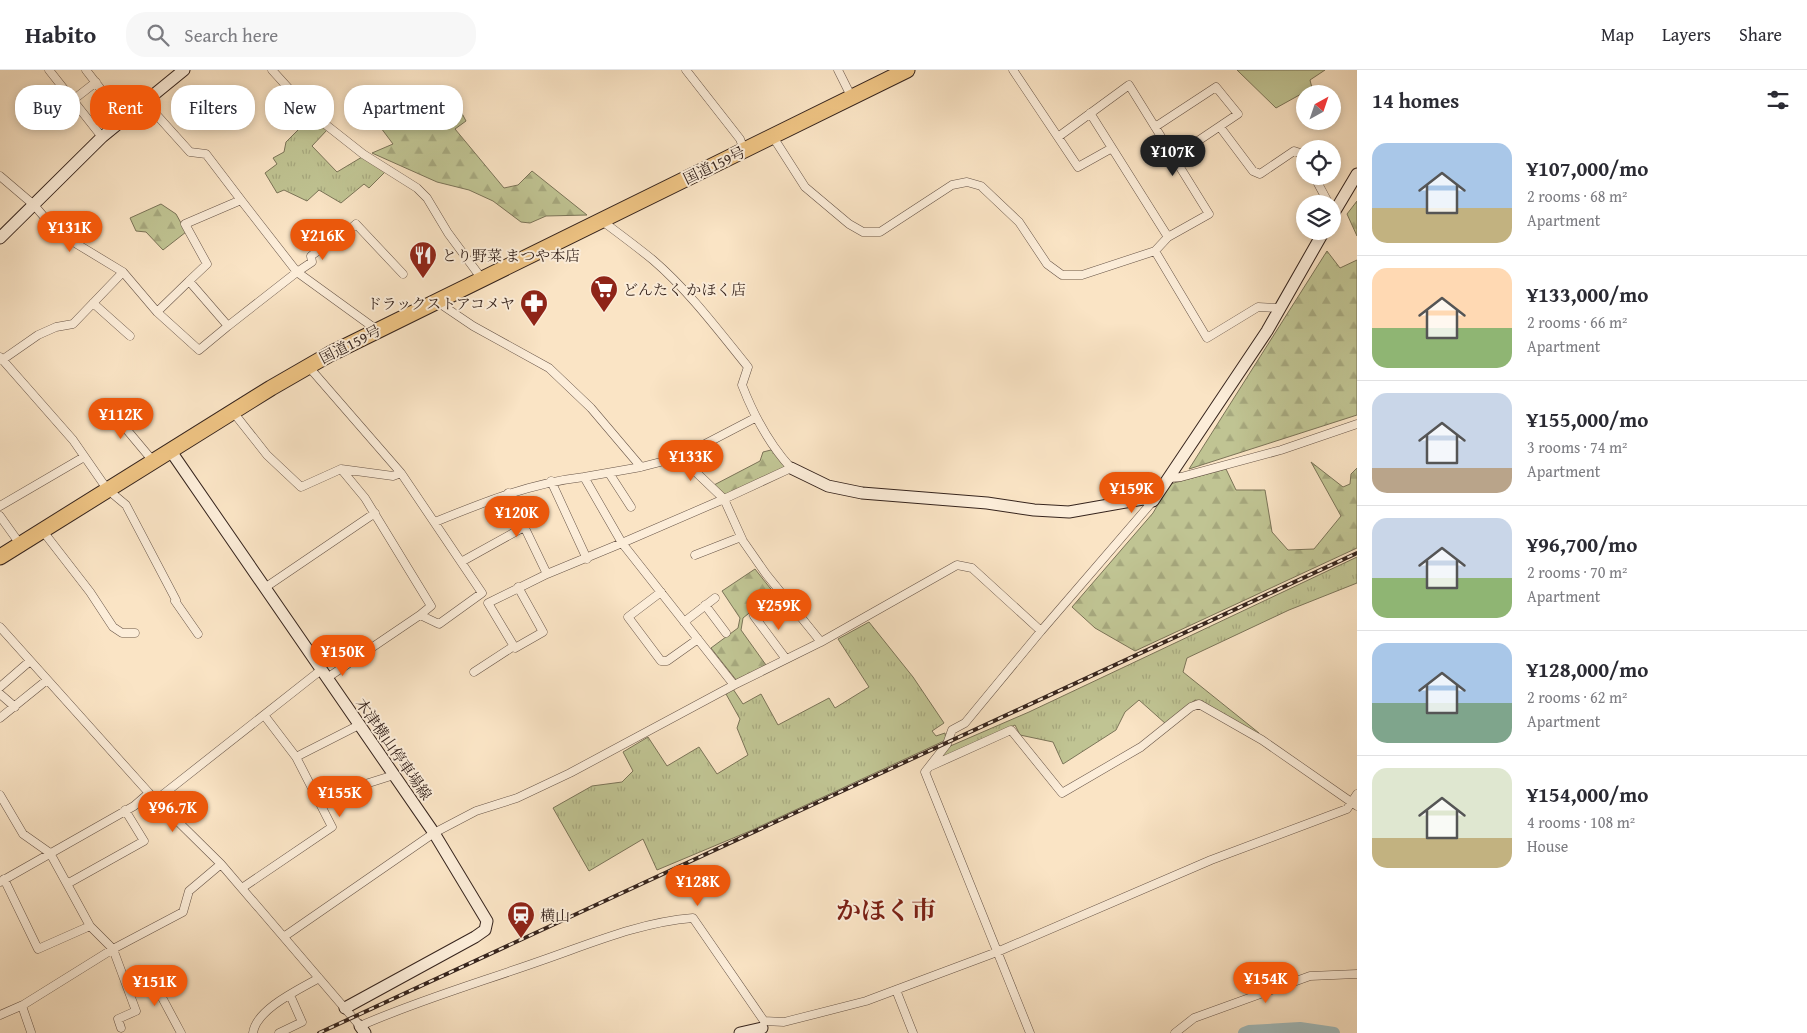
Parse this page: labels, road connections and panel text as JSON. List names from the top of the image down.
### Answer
{
  "streets": {
    "highway": ["国道159号"],
    "street": ["木津横山停車場線"]
  },
  "crossings": [
    ["国道159号", "木津横山停車場線"]
  ],
  "districts": ["かほく市"],
  "places": {
    "restaurant": ["とり野菜 まつや本店"],
    "supermarket": ["どんたく かほく店"],
    "pharmacy": ["ドラックストアコメヤ"],
    "station": ["横山"]
  },
  "north": "top right",
  "page": {
    "header": "Habito",
    "search": "Search here",
    "nav": ["Map", "Layers", "Share"],
    "heading": "14 homes",
    "chip": [
      "Buy",
      "Rent",
      "Filters",
      "New",
      "Apartment"
    ],
    "list": [
      {
        "name": "¥107,000/mo",
        "note": "2 rooms · 68 m² · Apartment"
      },
      {
        "name": "¥133,000/mo",
        "note": "2 rooms · 66 m² · Apartment"
      },
      {
        "name": "¥155,000/mo",
        "note": "3 rooms · 74 m² · Apartment"
      },
      {
        "name": "¥96,700/mo",
        "note": "2 rooms · 70 m² · Apartment"
      },
      {
        "name": "¥128,000/mo",
        "note": "2 rooms · 62 m² · Apartment"
      },
      {
        "name": "¥154,000/mo",
        "note": "4 rooms · 108 m² · House"
      }
    ],
    "price": [
      "¥107K",
      "¥131K",
      "¥216K",
      "¥112K",
      "¥133K",
      "¥159K",
      "¥120K",
      "¥259K",
      "¥150K",
      "¥155K",
      "¥96.7K",
      "¥128K",
      "¥154K",
      "¥151K"
    ]
  }
}
